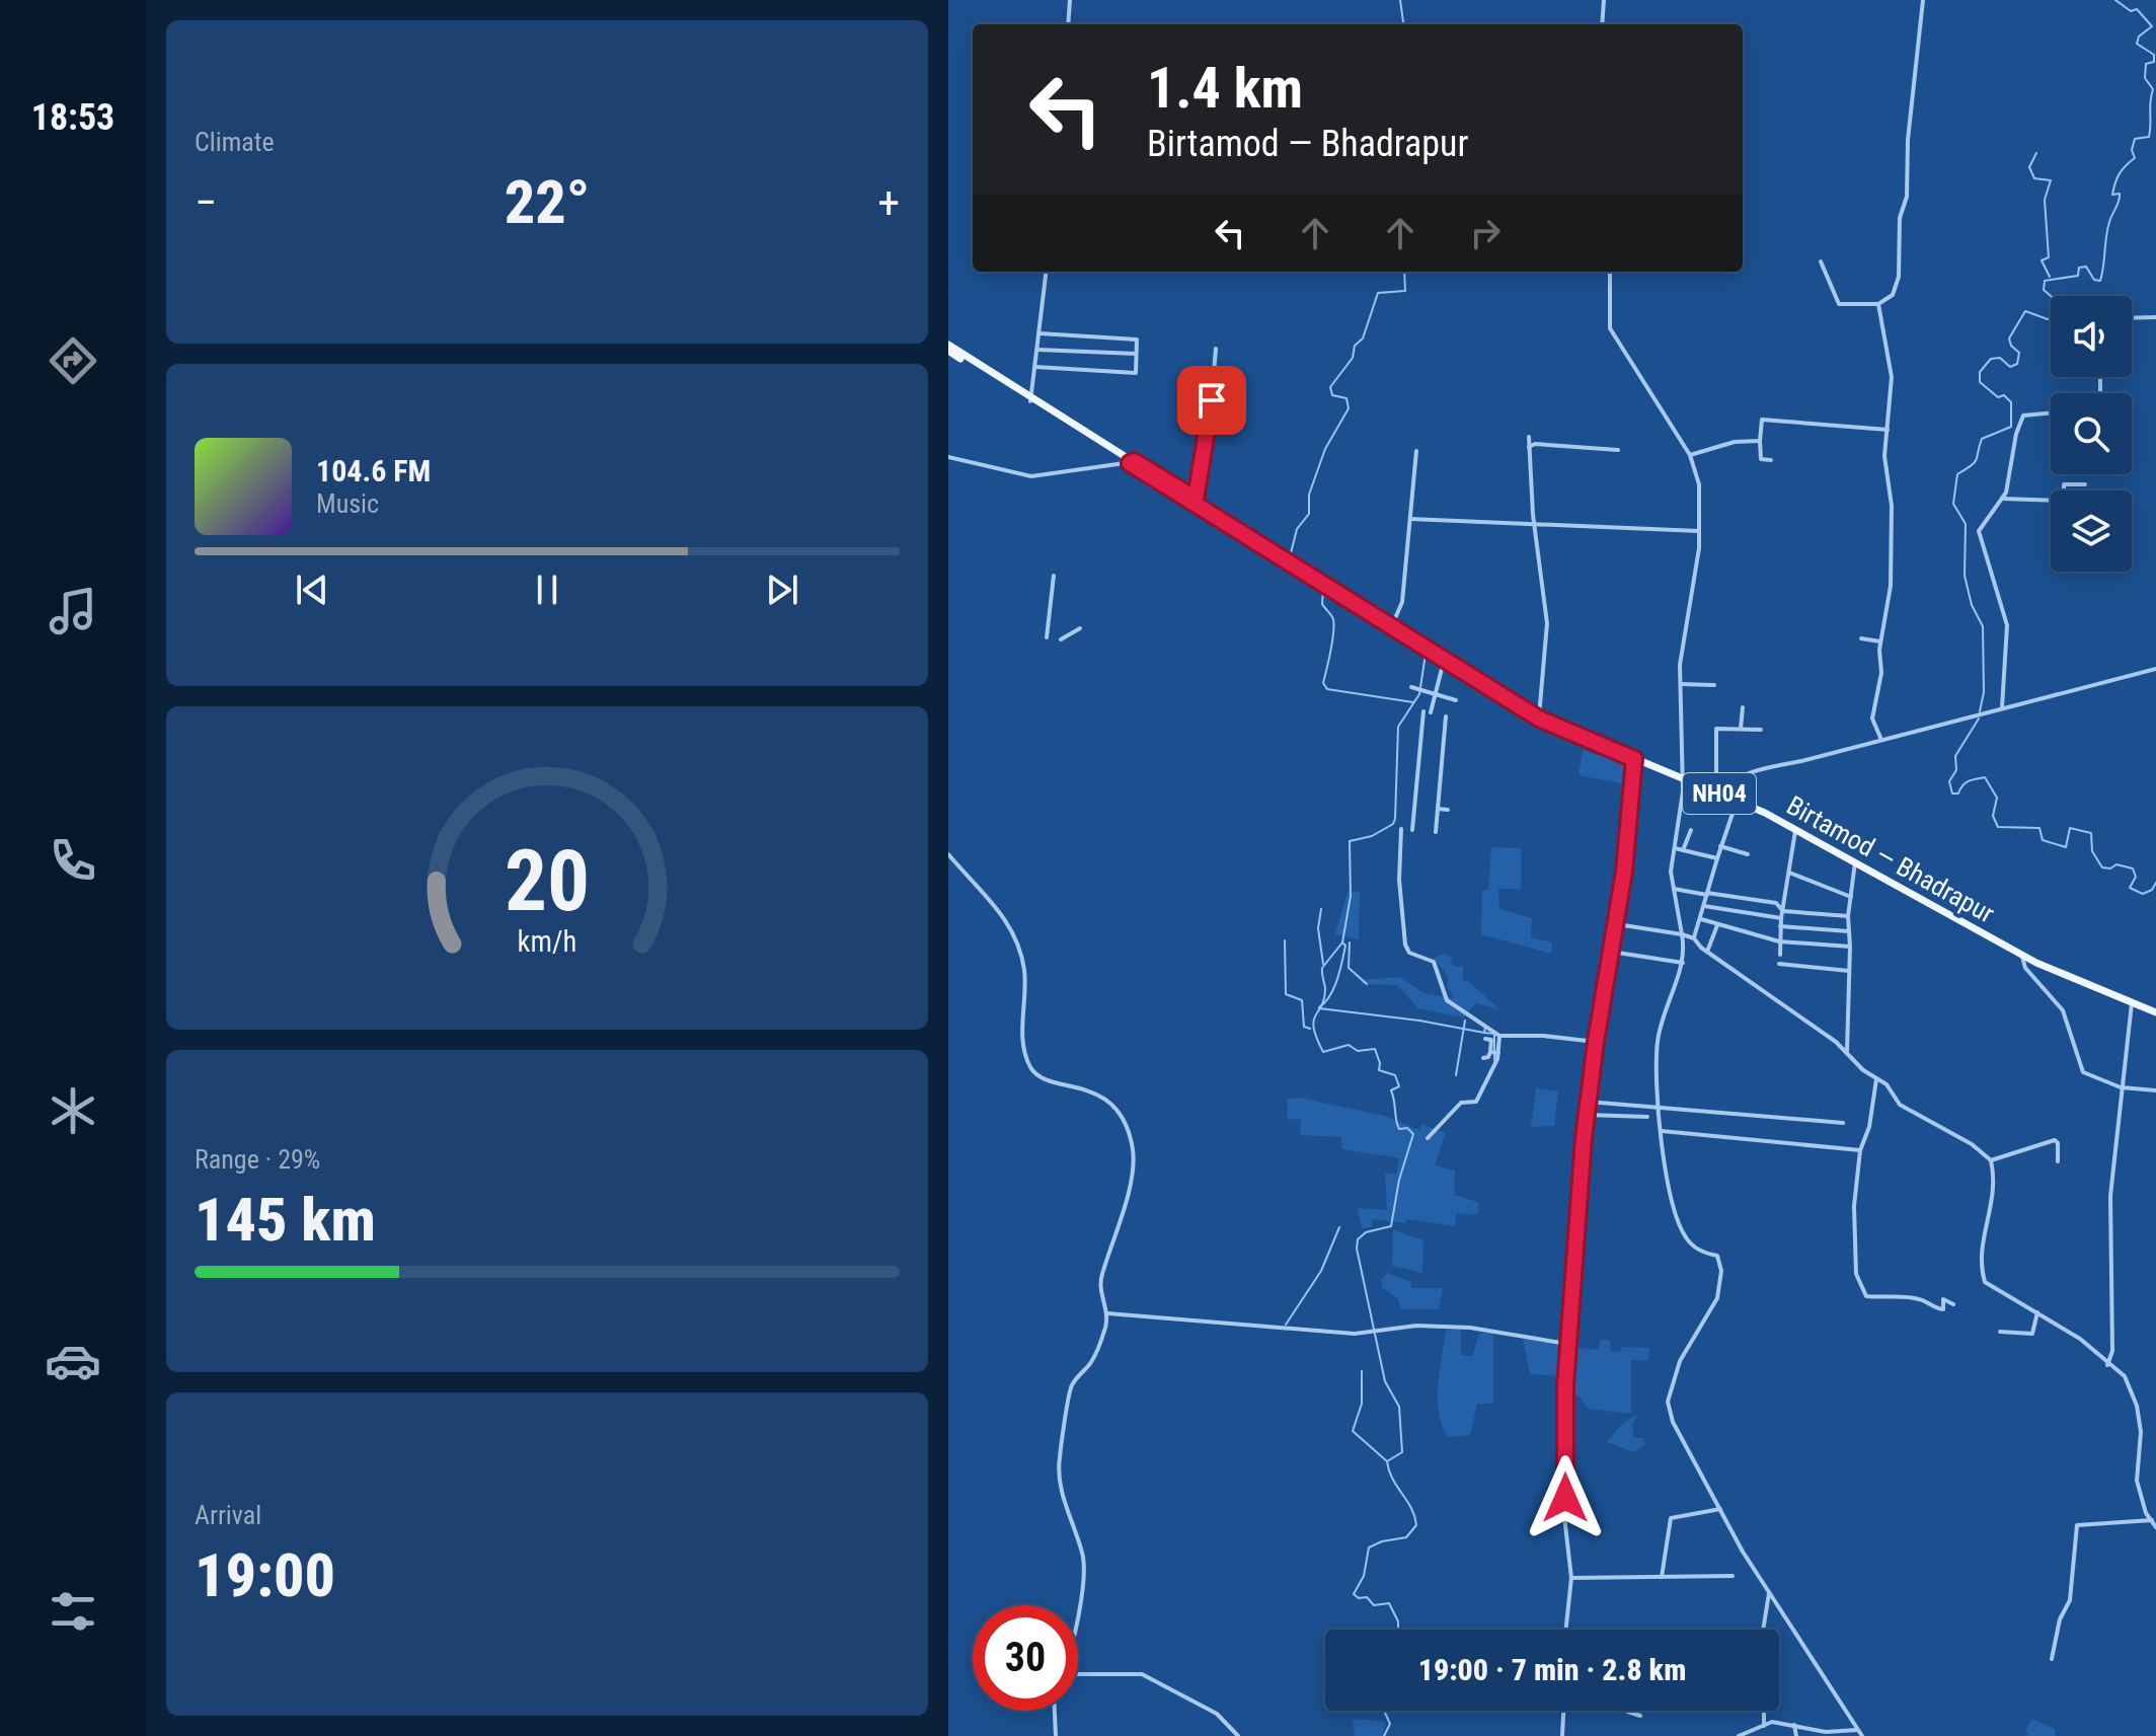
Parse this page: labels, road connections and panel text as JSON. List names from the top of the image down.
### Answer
{
  "streets": {
    "main road": ["NH04", "Birtamod — Bhadrapur"]
  },
  "page": {
    "tabs": "18:53",
    "tile": [
      "Climate",
      ["Range · 29%", "145 km"],
      ["Arrival", "19:00"]
    ],
    "turn": ["1.4 km", "Birtamod — Bhadrapur"],
    "heat": ["−", "22°", "+"],
    "song": ["104.6 FM", "Music"],
    "limit": "30",
    "trip": "19:00 · 7 min · 2.8 km",
    "gauge": ["20", "km/h"]
  }
}
